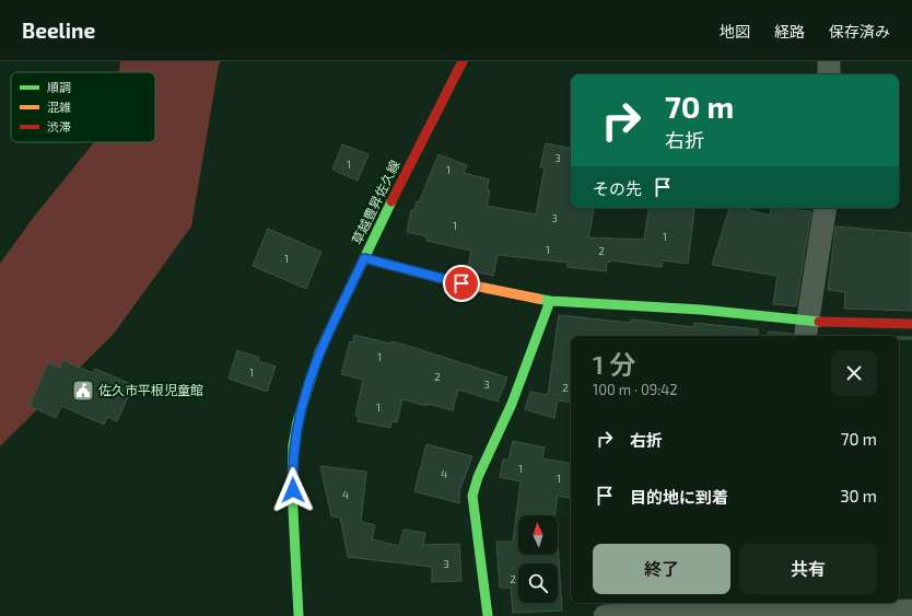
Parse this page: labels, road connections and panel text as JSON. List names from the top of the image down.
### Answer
{
  "streets": {
    "street": ["草越豊昇佐久線"]
  },
  "places": {
    "public building": ["佐久市平根児童館"]
  },
  "house_numbers": [
    "3",
    "1",
    "1",
    "3",
    "1",
    "1",
    "1",
    "2",
    "1",
    "1",
    "1",
    "2",
    "3",
    "2",
    "1",
    "1",
    "4",
    "1",
    "4",
    "3",
    "2"
  ],
  "legend": ["順調", "混雑", "渋滞"],
  "north": "top",
  "page": {
    "header": "Beeline",
    "nav": ["地図", "経路", "保存済み"],
    "turn": ["70 m", "右折"],
    "then": "その先",
    "heading": ["1 分", "100 m · 09:42"],
    "list": [
      {
        "name": "右折",
        "value": "70 m"
      },
      {
        "name": "目的地に到着",
        "value": "30 m"
      }
    ],
    "buttons": ["終了", "共有"]
  }
}
